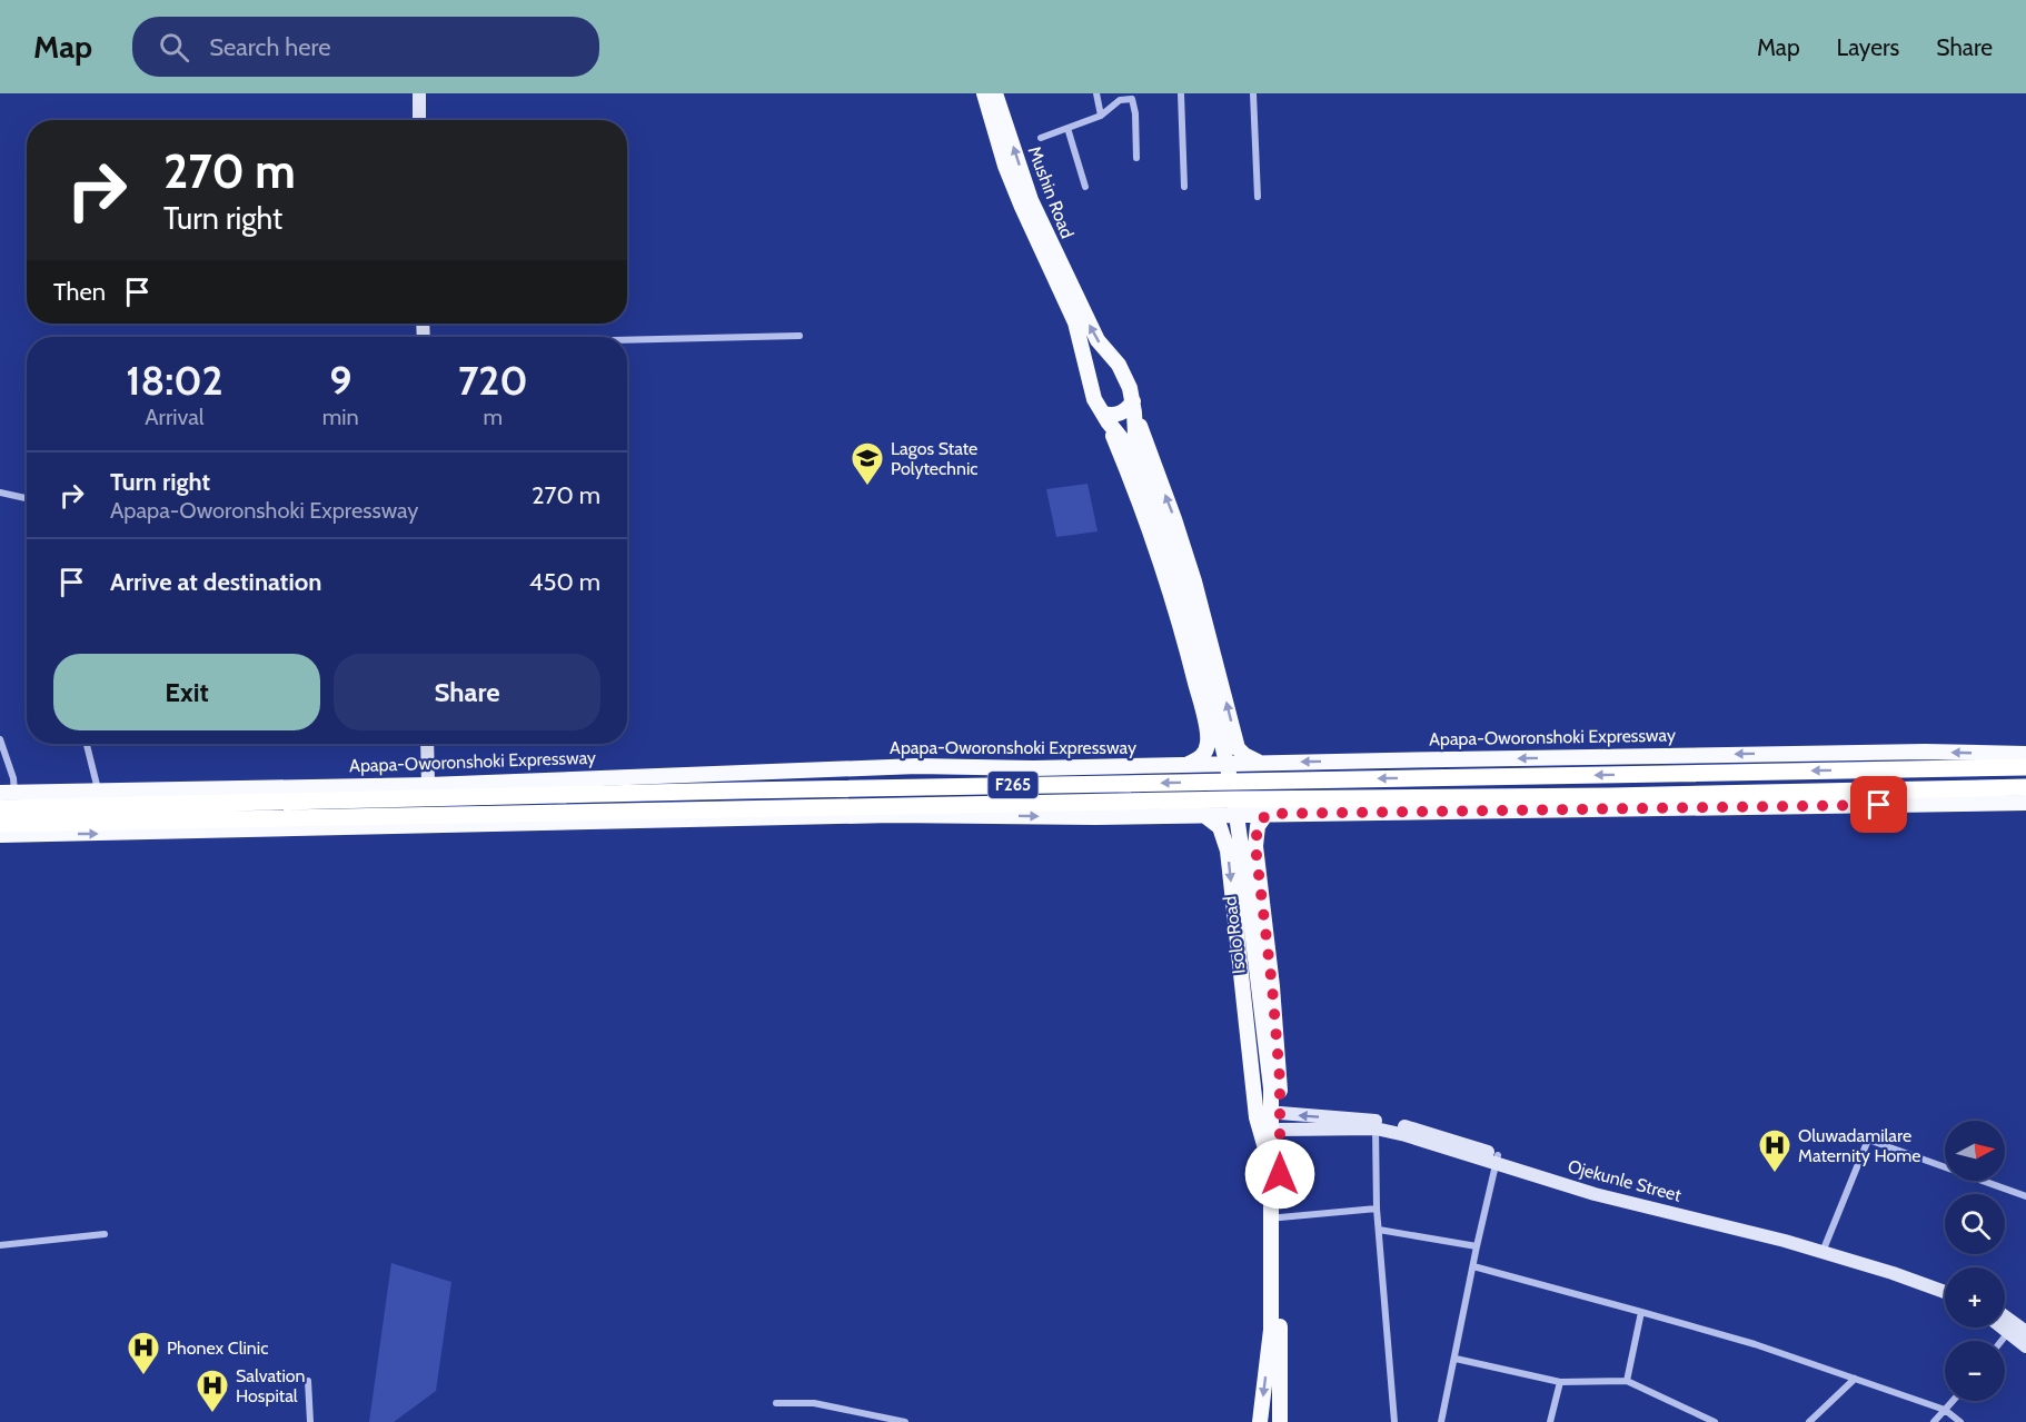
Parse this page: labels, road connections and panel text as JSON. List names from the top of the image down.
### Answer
{
  "streets": {
    "highway": ["Apapa-Oworonshoki Expressway", "F265"],
    "main road": ["Mushin Road", "Isolo Road"],
    "street": ["Ojekunle Street"]
  },
  "places": {
    "school or university": ["Lagos State Polytechnic"],
    "hospital": ["Oluwadamilare Maternity Home", "Phonex Clinic", "Salvation Hospital"]
  },
  "north": "right",
  "page": {
    "header": "Map",
    "search": "Search here",
    "nav": ["Map", "Layers", "Share"],
    "turn": ["270 m", "Turn right"],
    "then": "Then",
    "eta": [
      "18:02",
      "Arrival",
      "9",
      "min",
      "720",
      "m"
    ],
    "list": [
      {
        "name": "Turn right",
        "note": "Apapa-Oworonshoki Expressway",
        "value": "270 m"
      },
      {
        "name": "Arrive at destination",
        "value": "450 m"
      }
    ],
    "buttons": ["Exit", "Share"],
    "map_buttons": ["+", "−"]
  }
}
